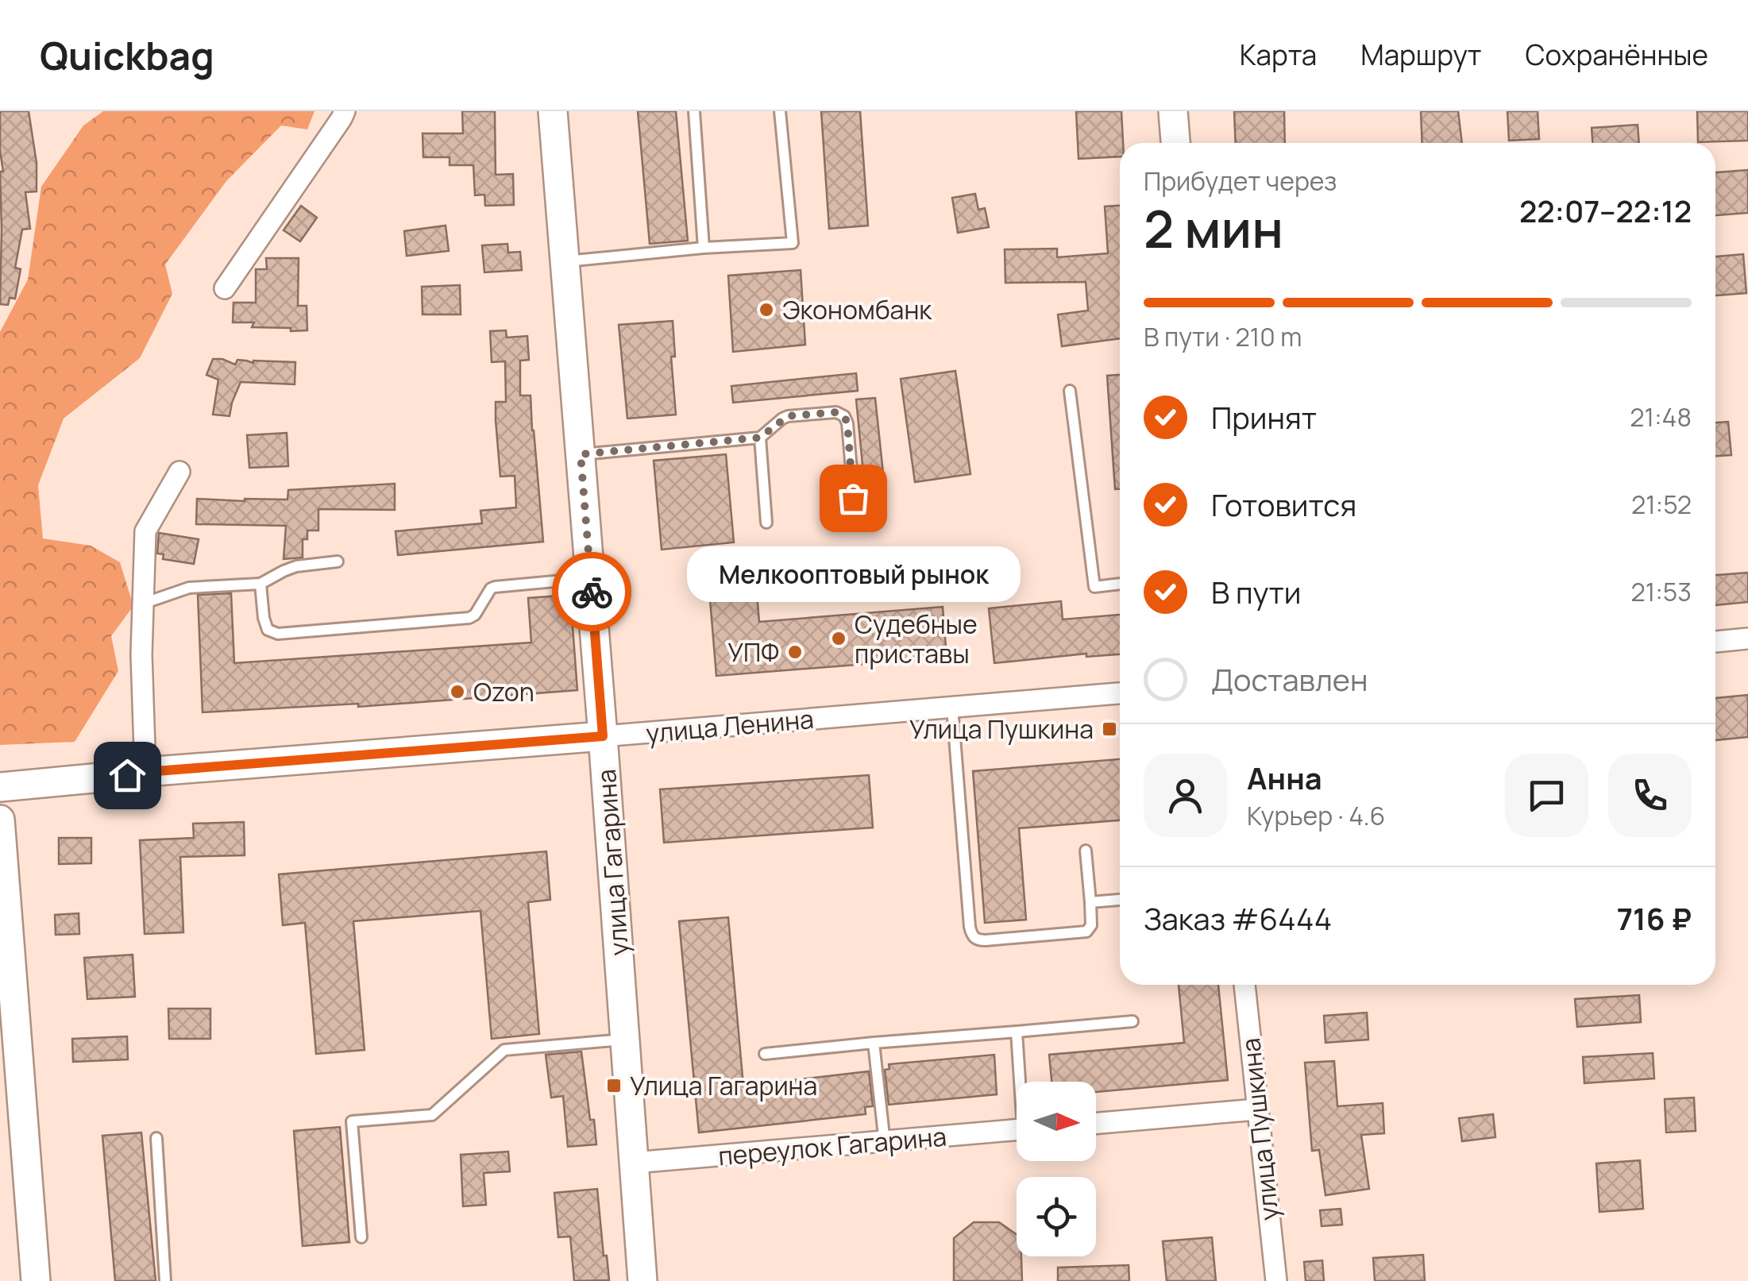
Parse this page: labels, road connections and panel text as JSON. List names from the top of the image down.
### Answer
{
  "streets": {
    "street": [
      "улица Ленина",
      "улица Гагарина",
      "улица Пушкина",
      "переулок Гагарина"
    ]
  },
  "crossings": [
    ["улица Ленина", "улица Гагарина"],
    ["улица Гагарина", "переулок Гагарина"]
  ],
  "places": {
    "other": [
      "Экономбанк",
      "Мелкооптовый рынок",
      "Судебные приставы",
      "УПФ",
      "Ozon"
    ],
    "transit": ["Улица Пушкина", "Улица Гагарина"]
  },
  "north": "right",
  "page": {
    "header": "Quickbag",
    "nav": ["Карта", "Маршрут", "Сохранённые"],
    "heading": ["2 мин", "Прибудет через", "22:07–22:12"],
    "panel": [
      "Анна",
      "Курьер · 4.6",
      "Заказ #6444",
      "716 ₽"
    ],
    "bar": "В пути · 210 m",
    "list": [
      ["Принят", "21:48"],
      ["Готовится", "21:52"],
      ["В пути", "21:53"],
      "Доставлен"
    ],
    "bubble": "Мелкооптовый рынок"
  }
}
